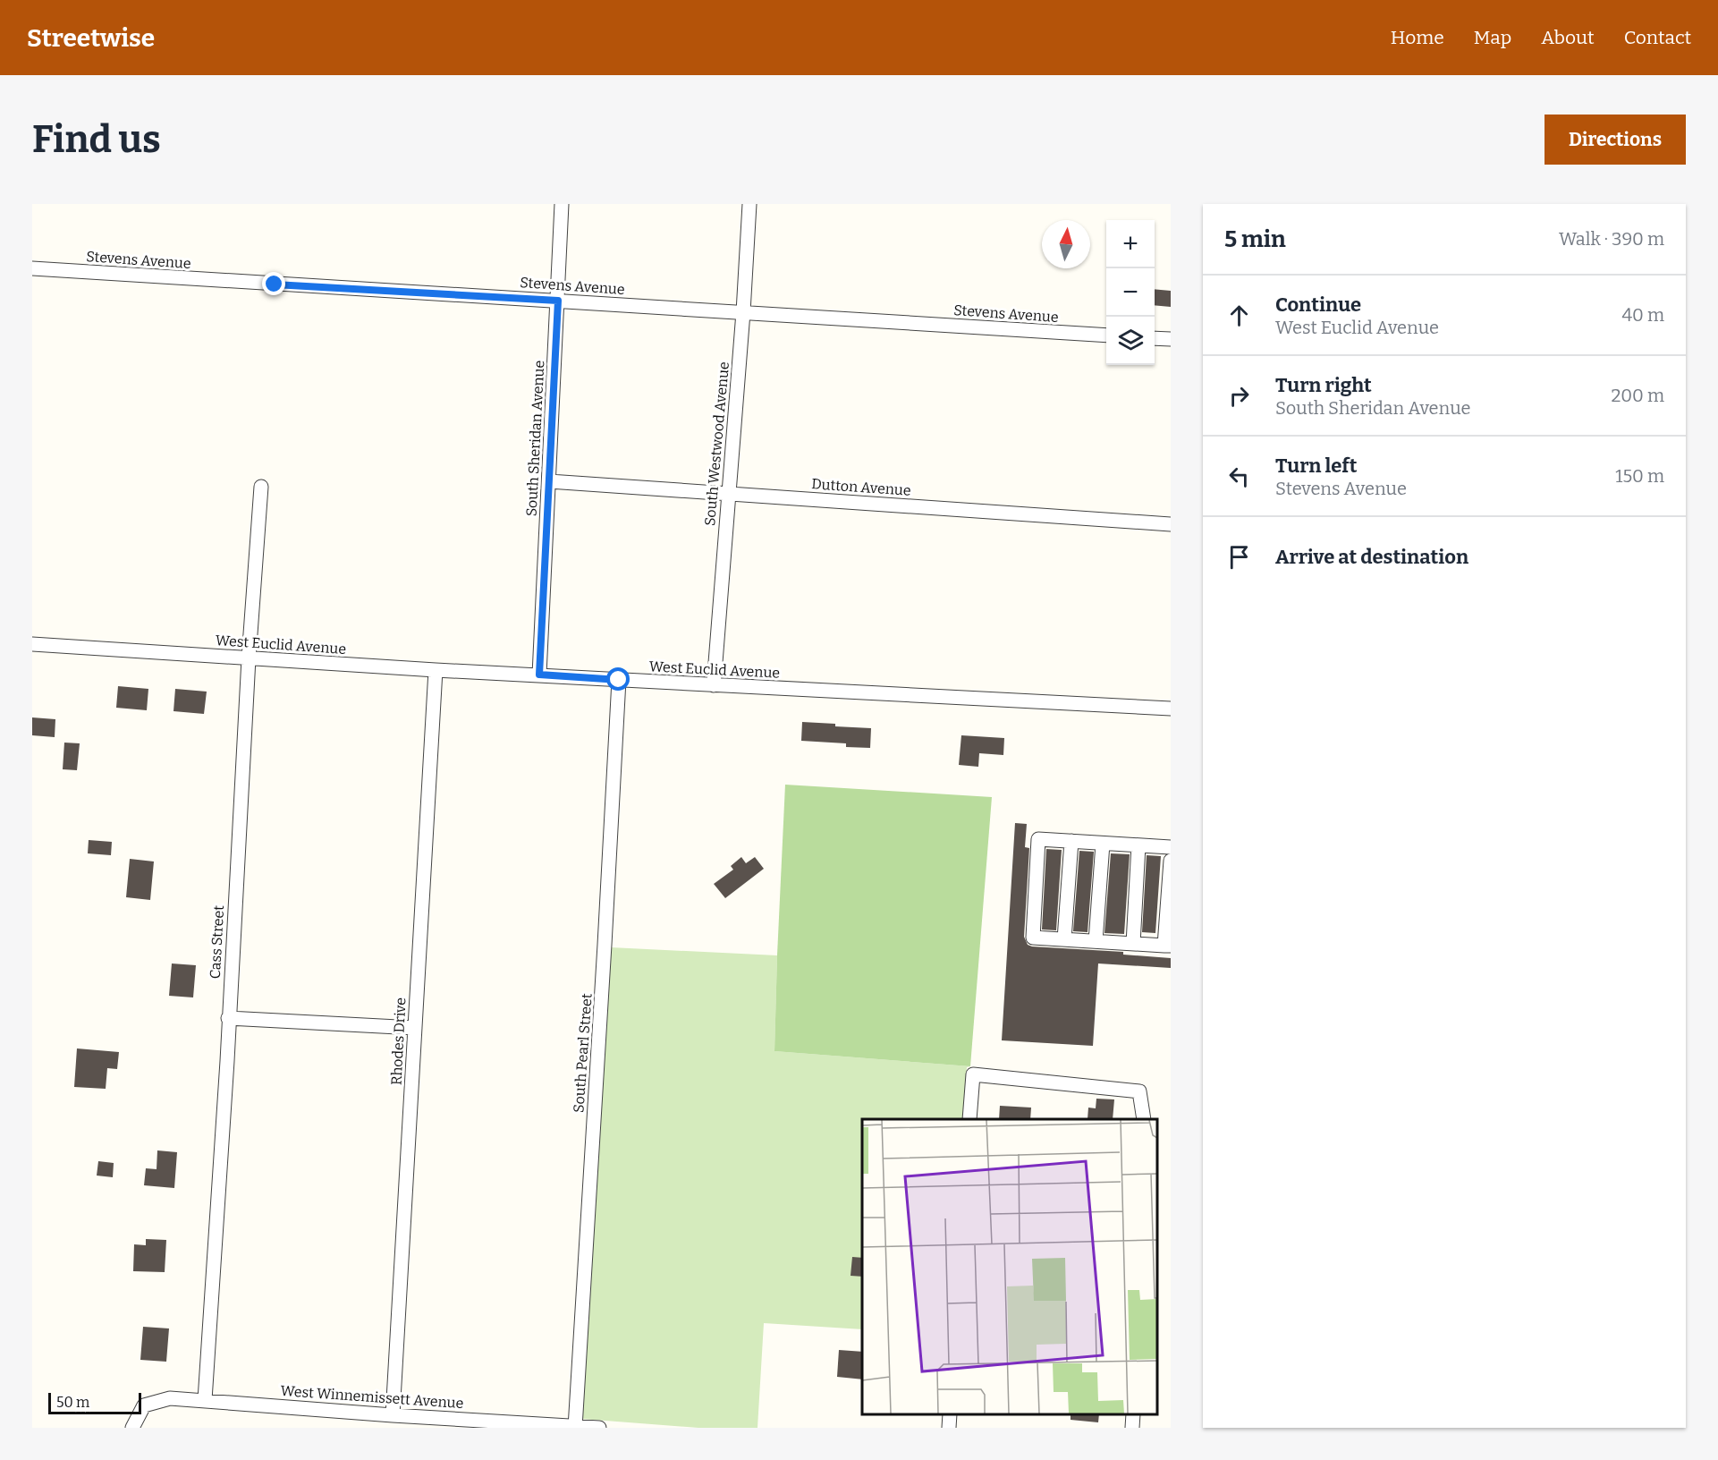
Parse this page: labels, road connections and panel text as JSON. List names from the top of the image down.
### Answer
{
  "streets": {
    "street": [
      "Stevens Avenue",
      "South Sheridan Avenue",
      "South Westwood Avenue",
      "Dutton Avenue",
      "West Euclid Avenue",
      "Cass Street",
      "Rhodes Drive",
      "South Pearl Street",
      "West Winnemissett Avenue"
    ]
  },
  "crossings": [
    ["Stevens Avenue", "South Sheridan Avenue"],
    ["Stevens Avenue", "South Westwood Avenue"],
    ["South Sheridan Avenue", "Dutton Avenue"],
    ["South Sheridan Avenue", "West Euclid Avenue"],
    ["South Westwood Avenue", "Dutton Avenue"],
    ["South Westwood Avenue", "West Euclid Avenue"],
    ["West Euclid Avenue", "Cass Street"],
    ["West Euclid Avenue", "Rhodes Drive"],
    ["West Euclid Avenue", "South Pearl Street"],
    ["Cass Street", "West Winnemissett Avenue"],
    ["Rhodes Drive", "West Winnemissett Avenue"],
    ["South Pearl Street", "West Winnemissett Avenue"]
  ],
  "scale_bar": "50 m",
  "north": "top",
  "page": {
    "header": "Streetwise",
    "nav": [
      "Home",
      "Map",
      "About",
      "Contact"
    ],
    "buttons": "Directions",
    "title": "Find us",
    "heading": ["5 min", "Walk · 390 m"],
    "map_buttons": ["+", "−"],
    "list": [
      ["Continue", "West Euclid Avenue", "40 m"],
      ["Turn right", "South Sheridan Avenue", "200 m"],
      ["Turn left", "Stevens Avenue", "150 m"],
      "Arrive at destination"
    ],
    "scale": "50 m"
  }
}
